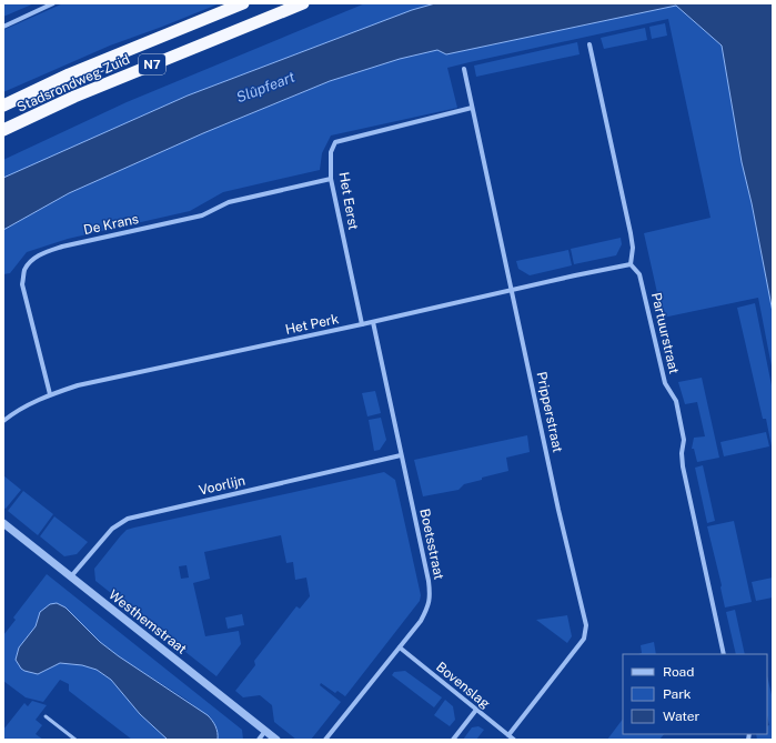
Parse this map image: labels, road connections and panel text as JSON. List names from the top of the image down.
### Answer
{
  "streets": {
    "highway": ["N7", "Stadsrondweg-Zuid"],
    "street": [
      "Het Eerst",
      "De Krans",
      "Het Perk",
      "Partuurstraat",
      "Pripperstraat",
      "Voorlijn",
      "Boetsstraat",
      "Westhemstraat",
      "Bovenslag"
    ]
  },
  "crossings": [
    ["Het Eerst", "De Krans"],
    ["Het Eerst", "Het Perk"],
    ["Het Eerst", "Pripperstraat"],
    ["De Krans", "Het Perk"],
    ["Het Perk", "Partuurstraat"],
    ["Het Perk", "Pripperstraat"],
    ["Het Perk", "Boetsstraat"],
    ["Pripperstraat", "Bovenslag"],
    ["Voorlijn", "Boetsstraat"],
    ["Voorlijn", "Westhemstraat"],
    ["Boetsstraat", "Bovenslag"]
  ],
  "water": ["Slûpfeart"],
  "legend": ["Road", "Park", "Water"]
}
